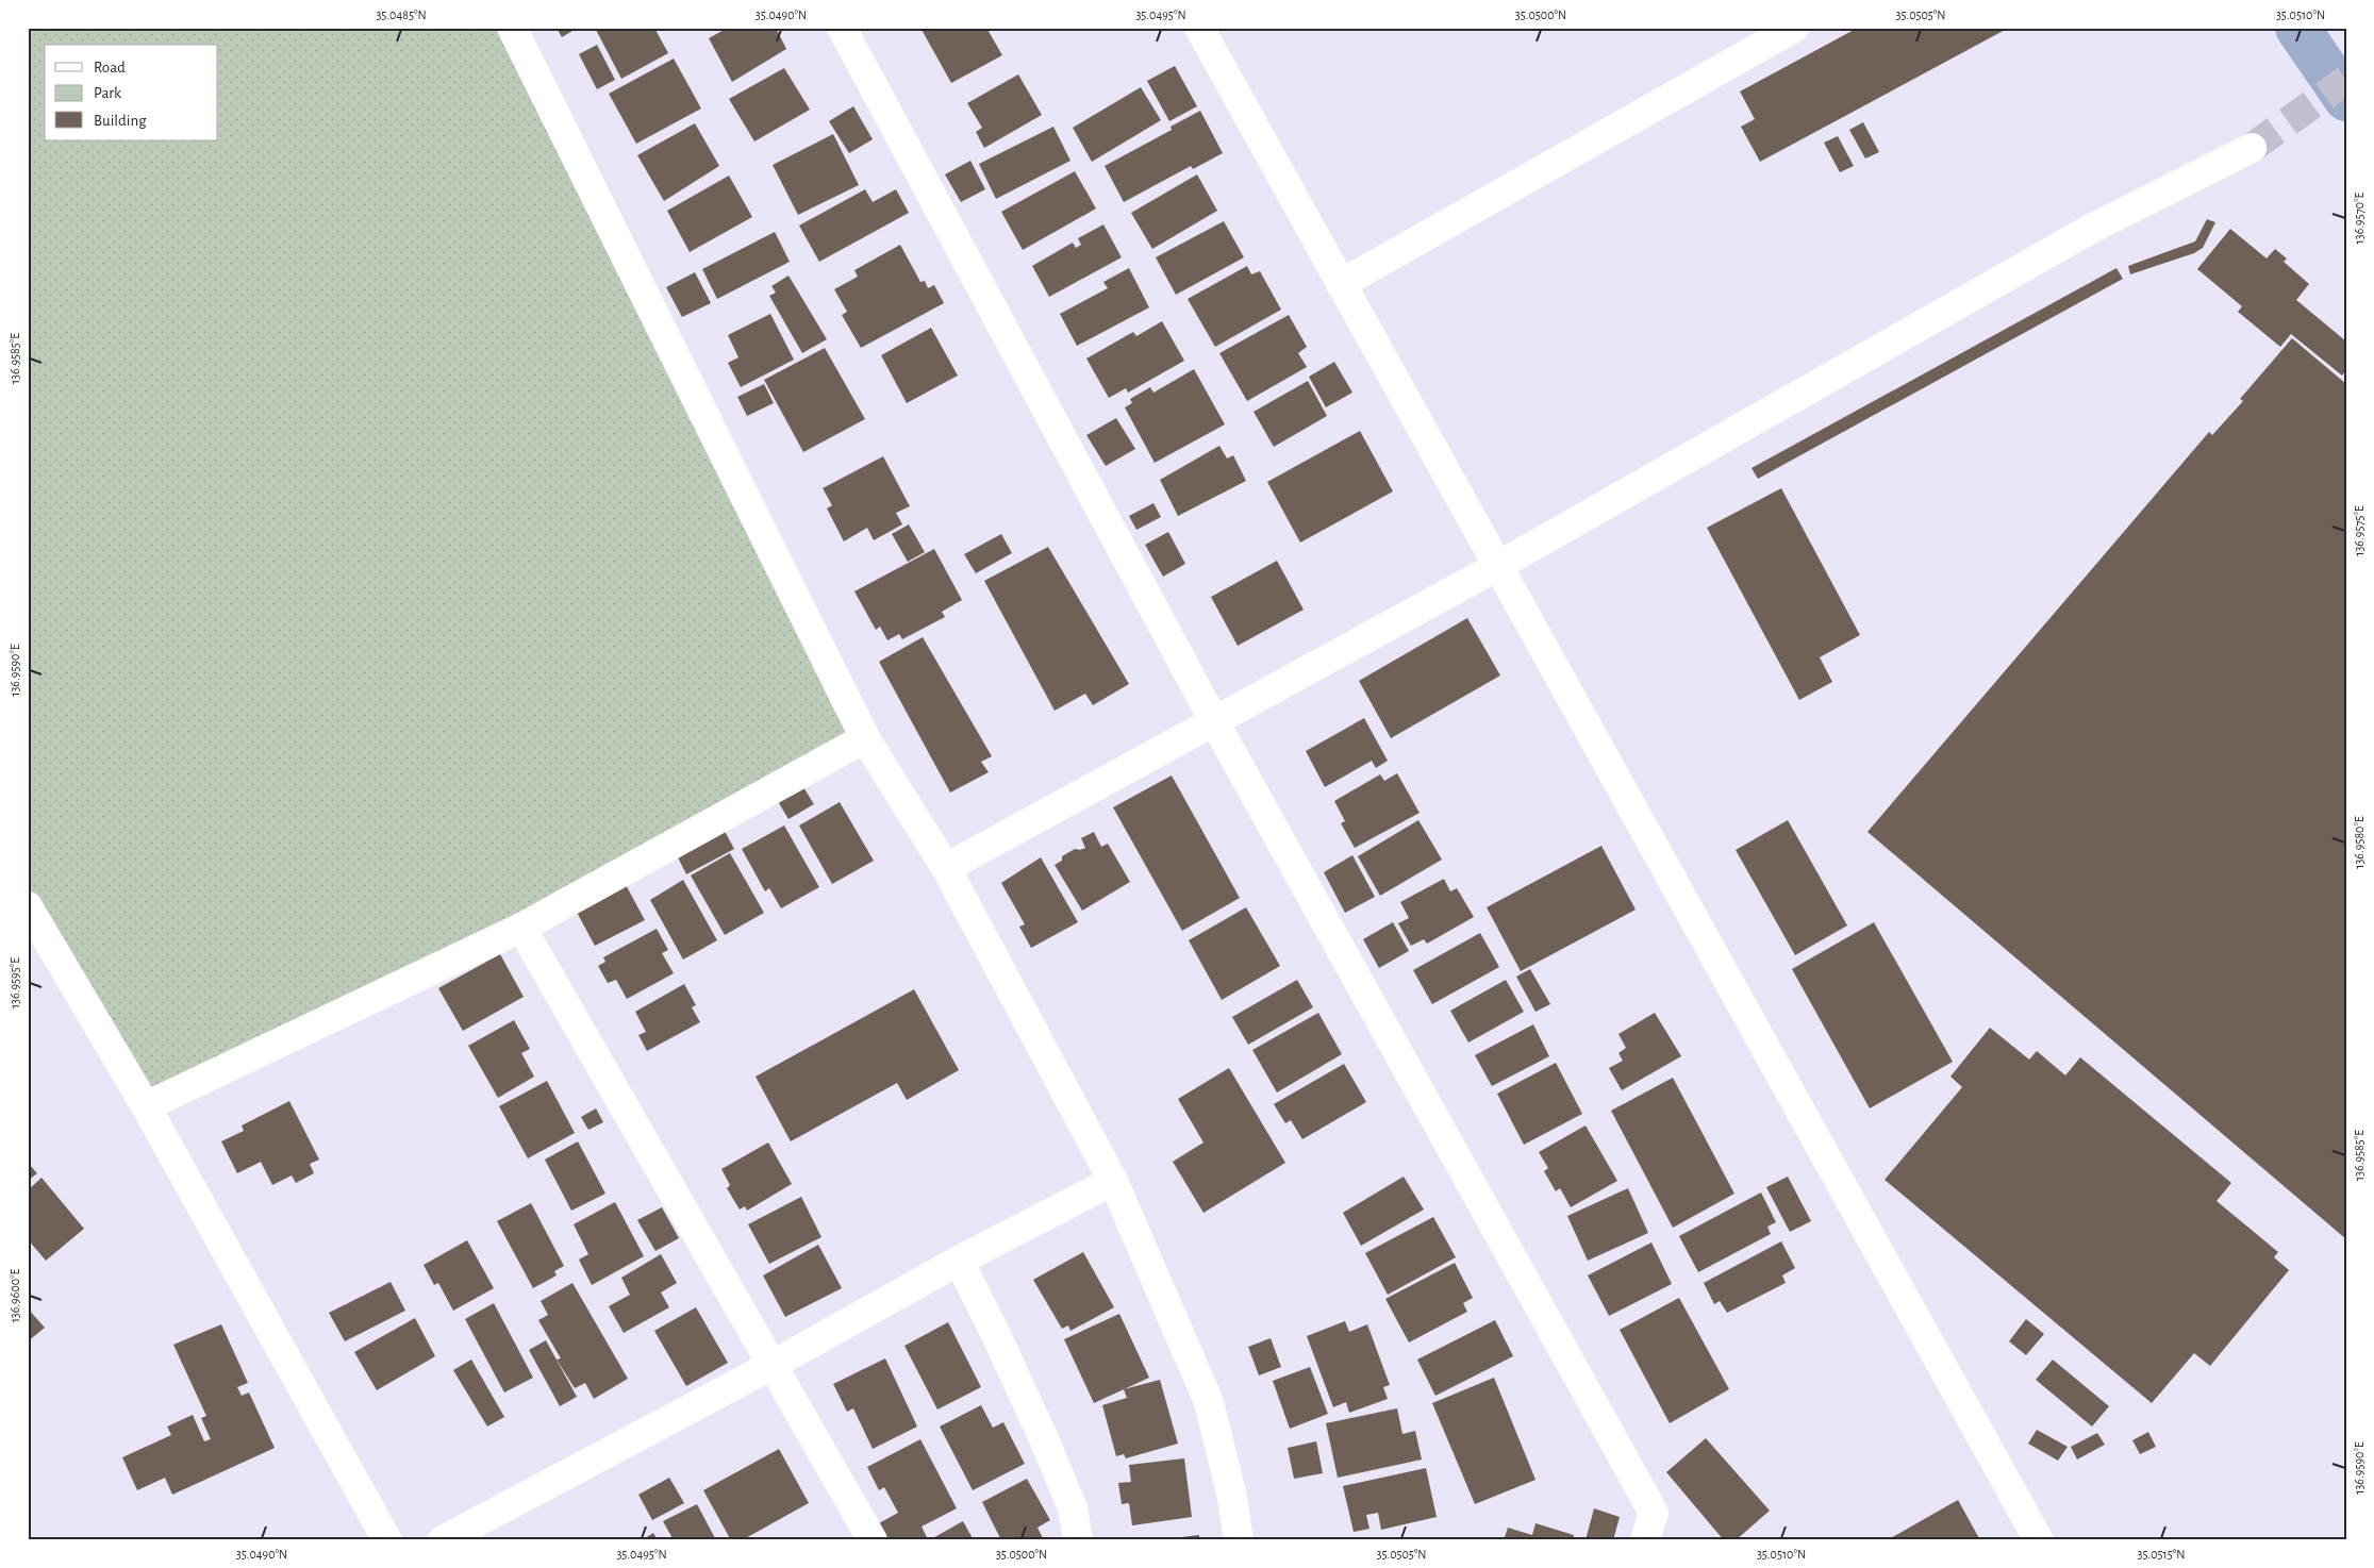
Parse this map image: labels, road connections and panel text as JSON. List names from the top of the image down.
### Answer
{
  "legend": ["Road", "Park", "Building"],
  "coordinates": [
    "35.0485°N",
    "35.0490°N",
    "35.0495°N",
    "35.0500°N",
    "35.0505°N",
    "35.0510°N",
    "136.9570°E",
    "136.9585°E",
    "136.9575°E",
    "136.9590°E",
    "136.9580°E",
    "136.9595°E",
    "136.9600°E",
    "35.0515°N"
  ]
}
